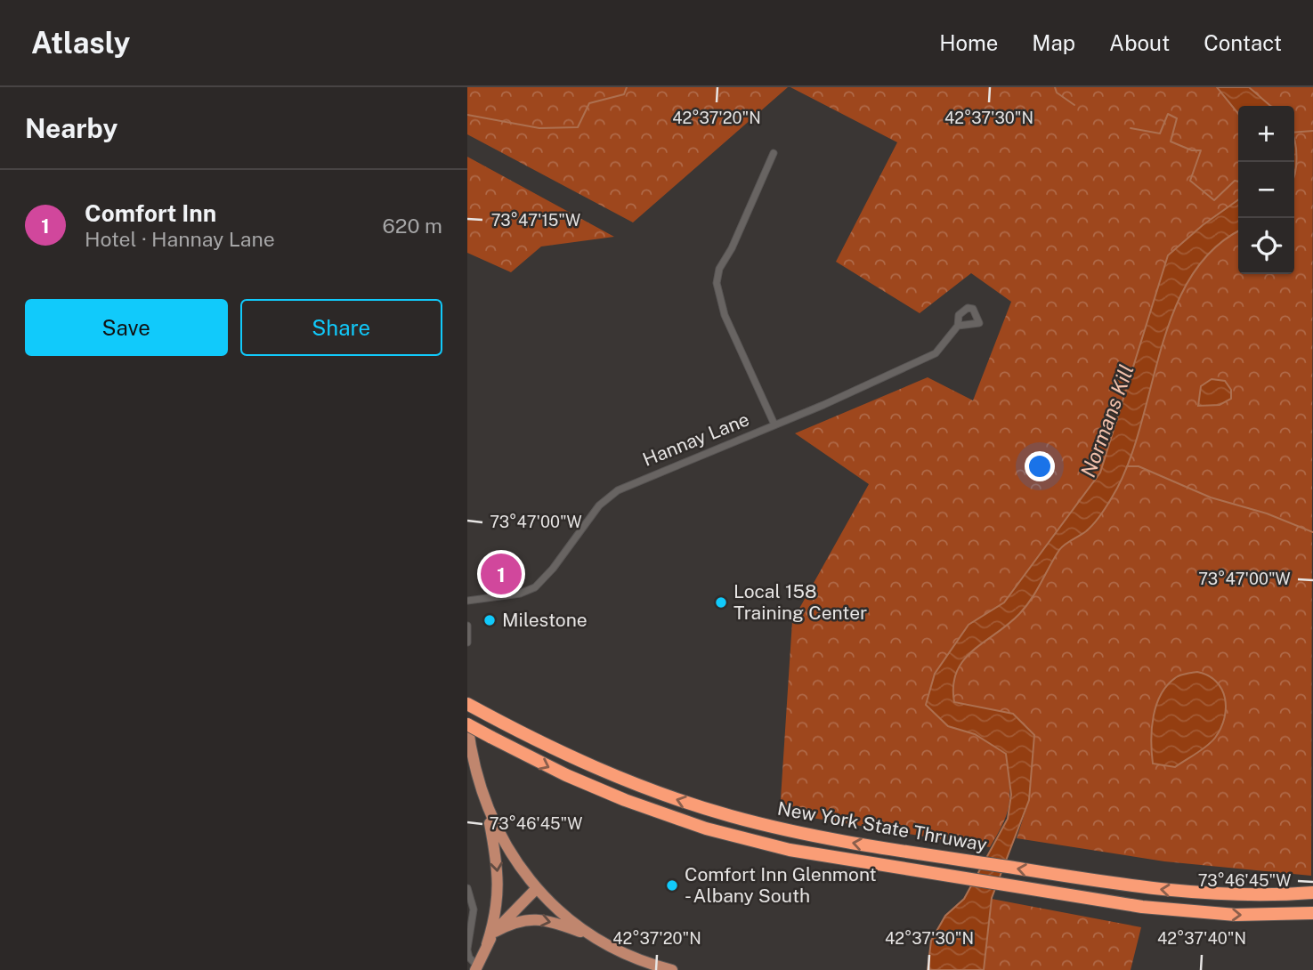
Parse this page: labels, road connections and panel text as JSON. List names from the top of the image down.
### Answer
{
  "streets": {
    "highway": ["New York State Thruway"],
    "street": ["Hannay Lane"]
  },
  "water": ["Normans Kill"],
  "places": ["Local 158 Training Center", "Milestone", "Comfort Inn Glenmont - Albany South"],
  "page": {
    "header": "Atlasly",
    "nav": [
      "Home",
      "Map",
      "About",
      "Contact"
    ],
    "heading": "Nearby",
    "map_buttons": ["+", "−"],
    "list": [
      {
        "mark": "1",
        "name": "Comfort Inn",
        "note": "Hotel · Hannay Lane",
        "value": "620 m"
      }
    ],
    "buttons": ["Save", "Share"],
    "pins": "1"
  },
  "coordinates": [
    "42°37'20\"N",
    "42°37'30\"N",
    "73°47'15\"W",
    "73°47'00\"W",
    "73°46'45\"W",
    "42°37'40\"N"
  ]
}
